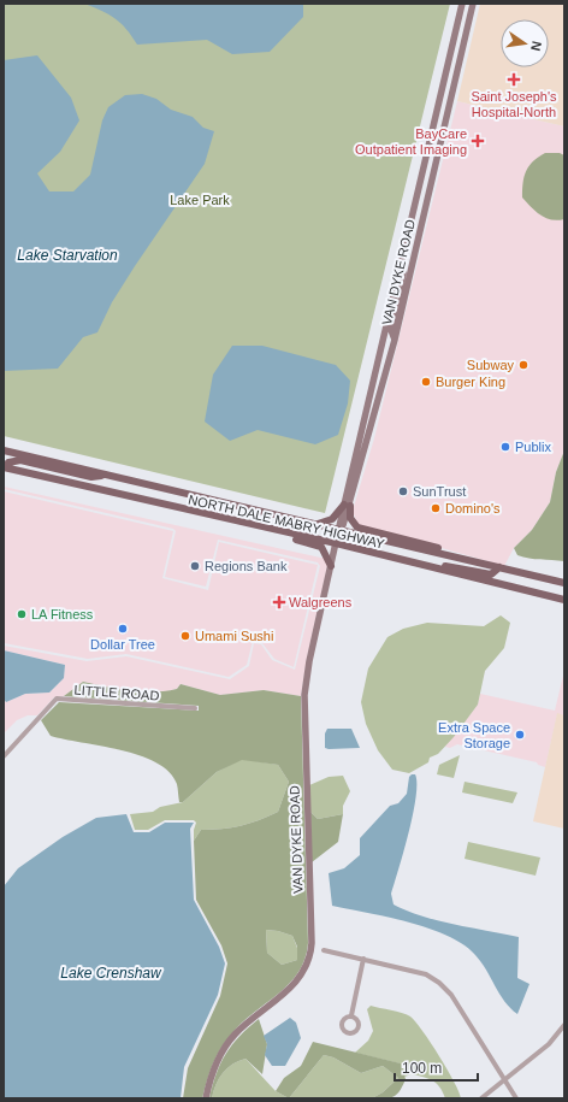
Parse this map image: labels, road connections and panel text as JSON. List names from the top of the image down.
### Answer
{
  "streets": {
    "main road": ["VAN DYKE ROAD", "NORTH DALE MABRY HIGHWAY"],
    "street": ["LITTLE ROAD"]
  },
  "crossings": [
    ["VAN DYKE ROAD", "NORTH DALE MABRY HIGHWAY"]
  ],
  "water": ["Lake Starvation", "Lake Crenshaw"],
  "parks": ["Lake Park"],
  "places": {
    "health": ["Saint Joseph's Hospital-North", "BayCare Outpatient Imaging", "Walgreens"],
    "other": [
      "Subway",
      "Burger King",
      "Publix",
      "SunTrust",
      "Domino's",
      "Regions Bank",
      "LA Fitness",
      "Dollar Tree",
      "Umami Sushi",
      "Extra Space Storage"
    ]
  },
  "scale_bar": "100 m",
  "north": "right"
}
